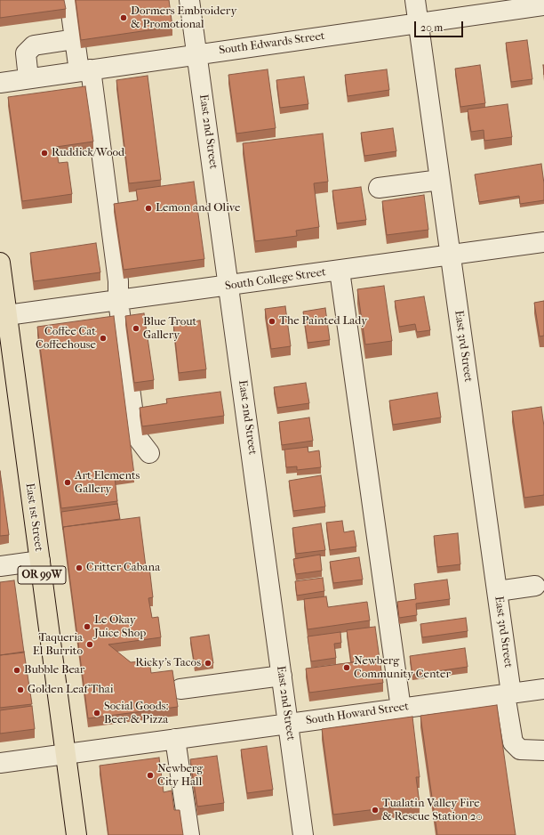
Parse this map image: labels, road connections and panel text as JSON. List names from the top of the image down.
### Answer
{
  "streets": {
    "main road": ["East 1st Street", "OR 99W"],
    "street": [
      "South Edwards Street",
      "East 2nd Street",
      "South College Street",
      "East 3rd Street",
      "South Howard Street"
    ]
  },
  "crossings": [
    ["South Edwards Street", "East 2nd Street"],
    ["South Edwards Street", "East 3rd Street"],
    ["East 2nd Street", "South College Street"],
    ["East 2nd Street", "South Howard Street"],
    ["South College Street", "East 3rd Street"],
    ["South College Street", "East 1st Street"],
    ["East 3rd Street", "South Howard Street"],
    ["East 1st Street", "South Howard Street"]
  ],
  "places": [
    "Dormers Embroidery & Promotional",
    "Ruddick/Wood",
    "Lemon and Olive",
    "The Painted Lady",
    "Blue Trout Gallery",
    "Coffee Cat Coffeehouse",
    "Art Elements Gallery",
    "Critter Cabana",
    "Le Okay Juice Shop",
    "Taqueria El Burrito",
    "Ricky's Tacos",
    "Newberg Community Center",
    "Bubble Bear",
    "Golden Leaf Thai",
    "Social Goods: Beer & Pizza",
    "Newberg City Hall",
    "Tualatin Valley Fire & Rescue Station 20"
  ],
  "scale_bar": "20 m"
}
